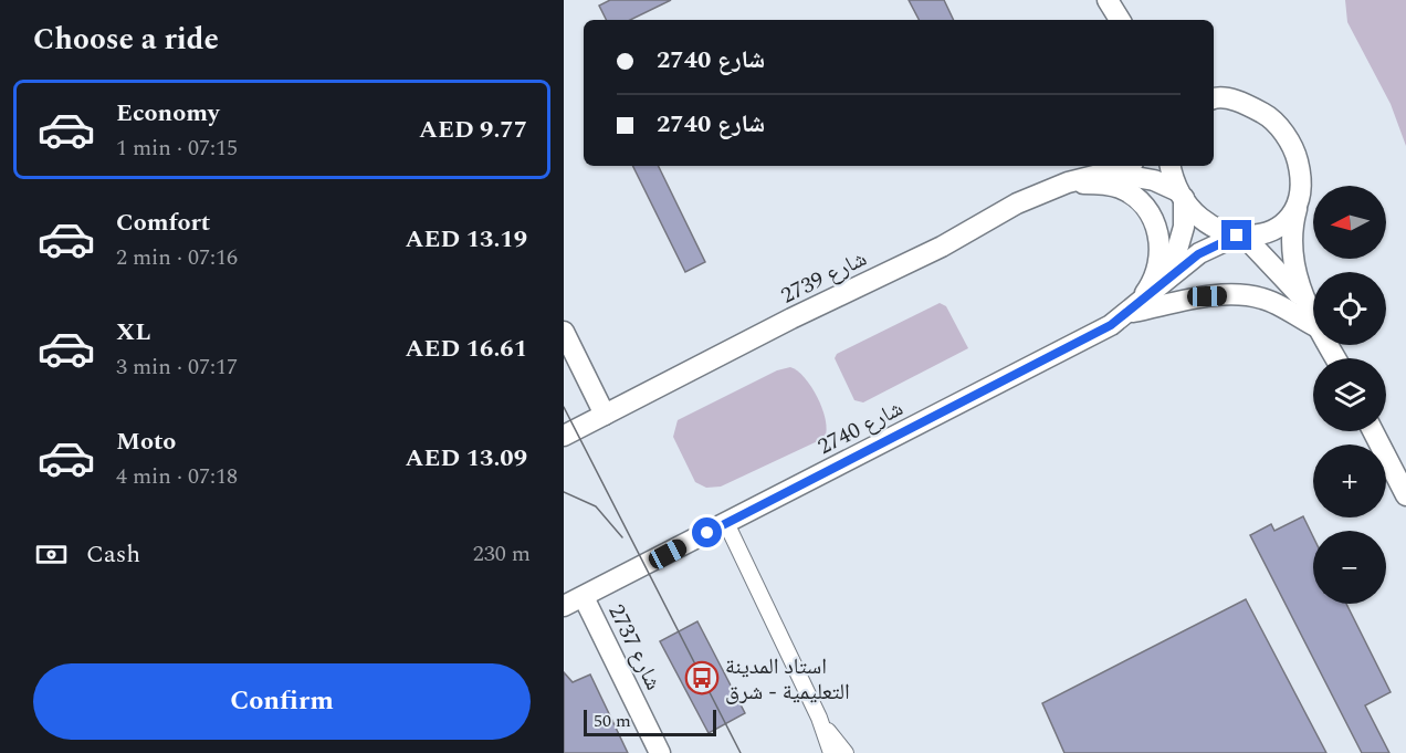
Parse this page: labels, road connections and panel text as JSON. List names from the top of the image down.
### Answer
{
  "streets": {
    "street": ["شارع 2739", "شارع 2740", "شارع 2737"]
  },
  "crossings": [
    ["شارع 2740", "شارع 2737"]
  ],
  "places": {
    "bus stop": ["استاد المدينة التعليمية - شرق"]
  },
  "scale_bar": "50 m",
  "north": "left",
  "page": {
    "heading": "Choose a ride",
    "banner": ["شارع 2740", "شارع 2740"],
    "list": [
      {
        "name": "Economy",
        "note": "1 min · 07:15",
        "value": "AED 9.77"
      },
      {
        "name": "Comfort",
        "note": "2 min · 07:16",
        "value": "AED 13.19"
      },
      {
        "name": "XL",
        "note": "3 min · 07:17",
        "value": "AED 16.61"
      },
      {
        "name": "Moto",
        "note": "4 min · 07:18",
        "value": "AED 13.09"
      }
    ],
    "map_buttons": ["+", "−"],
    "pay": ["Cash", "230 m"],
    "buttons": "Confirm",
    "scale": "50 m"
  }
}
